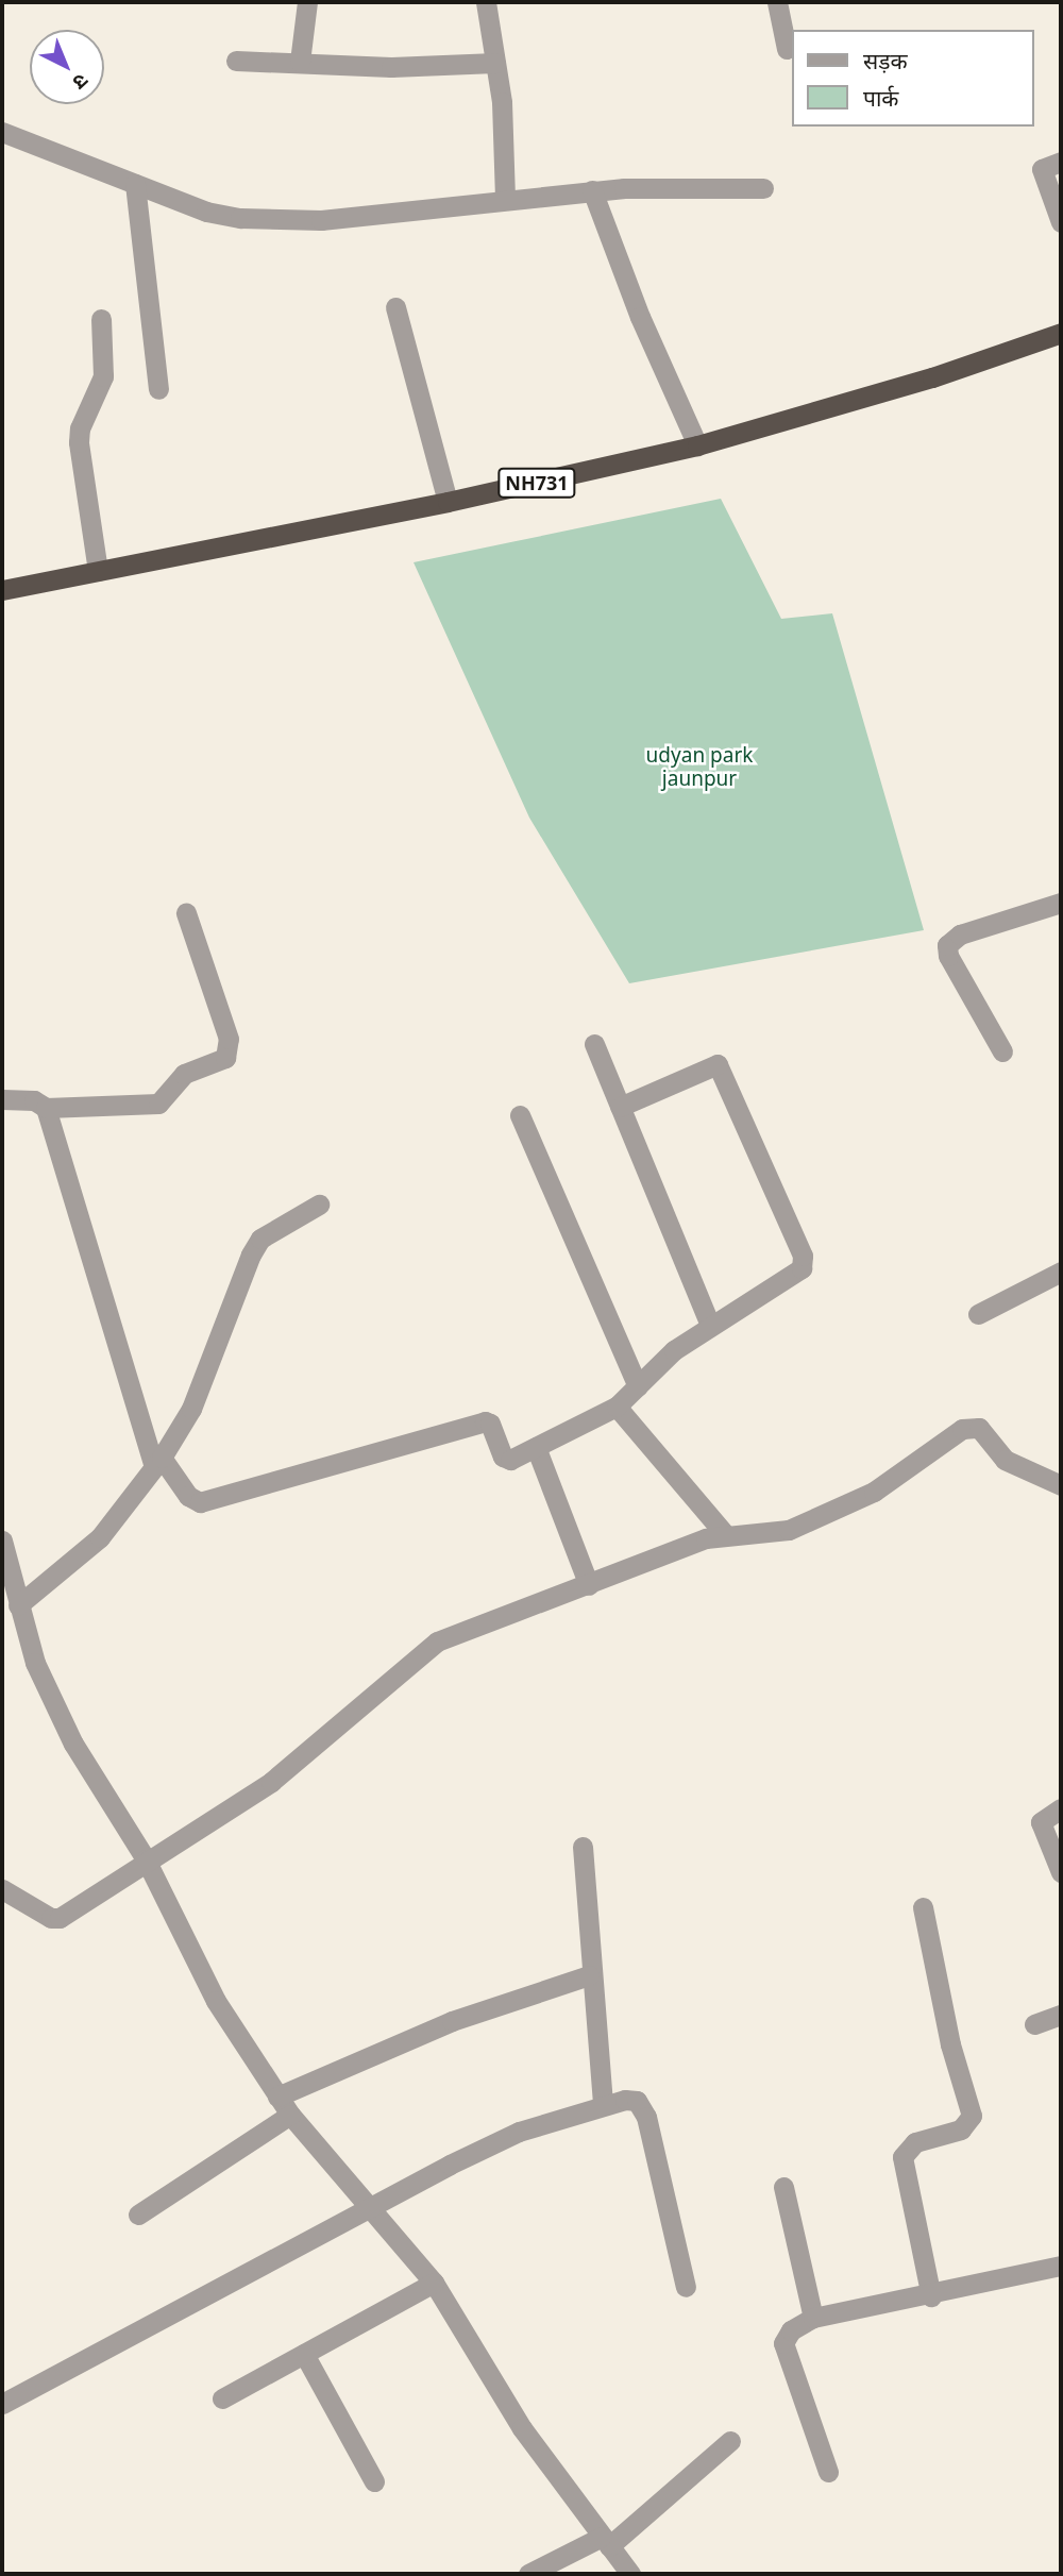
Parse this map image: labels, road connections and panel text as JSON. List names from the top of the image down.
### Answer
{
  "streets": {
    "highway": ["NH731"]
  },
  "parks": ["udyan park jaunpur"],
  "legend": ["सड़क", "पार्क"],
  "north": "bottom right"
}
